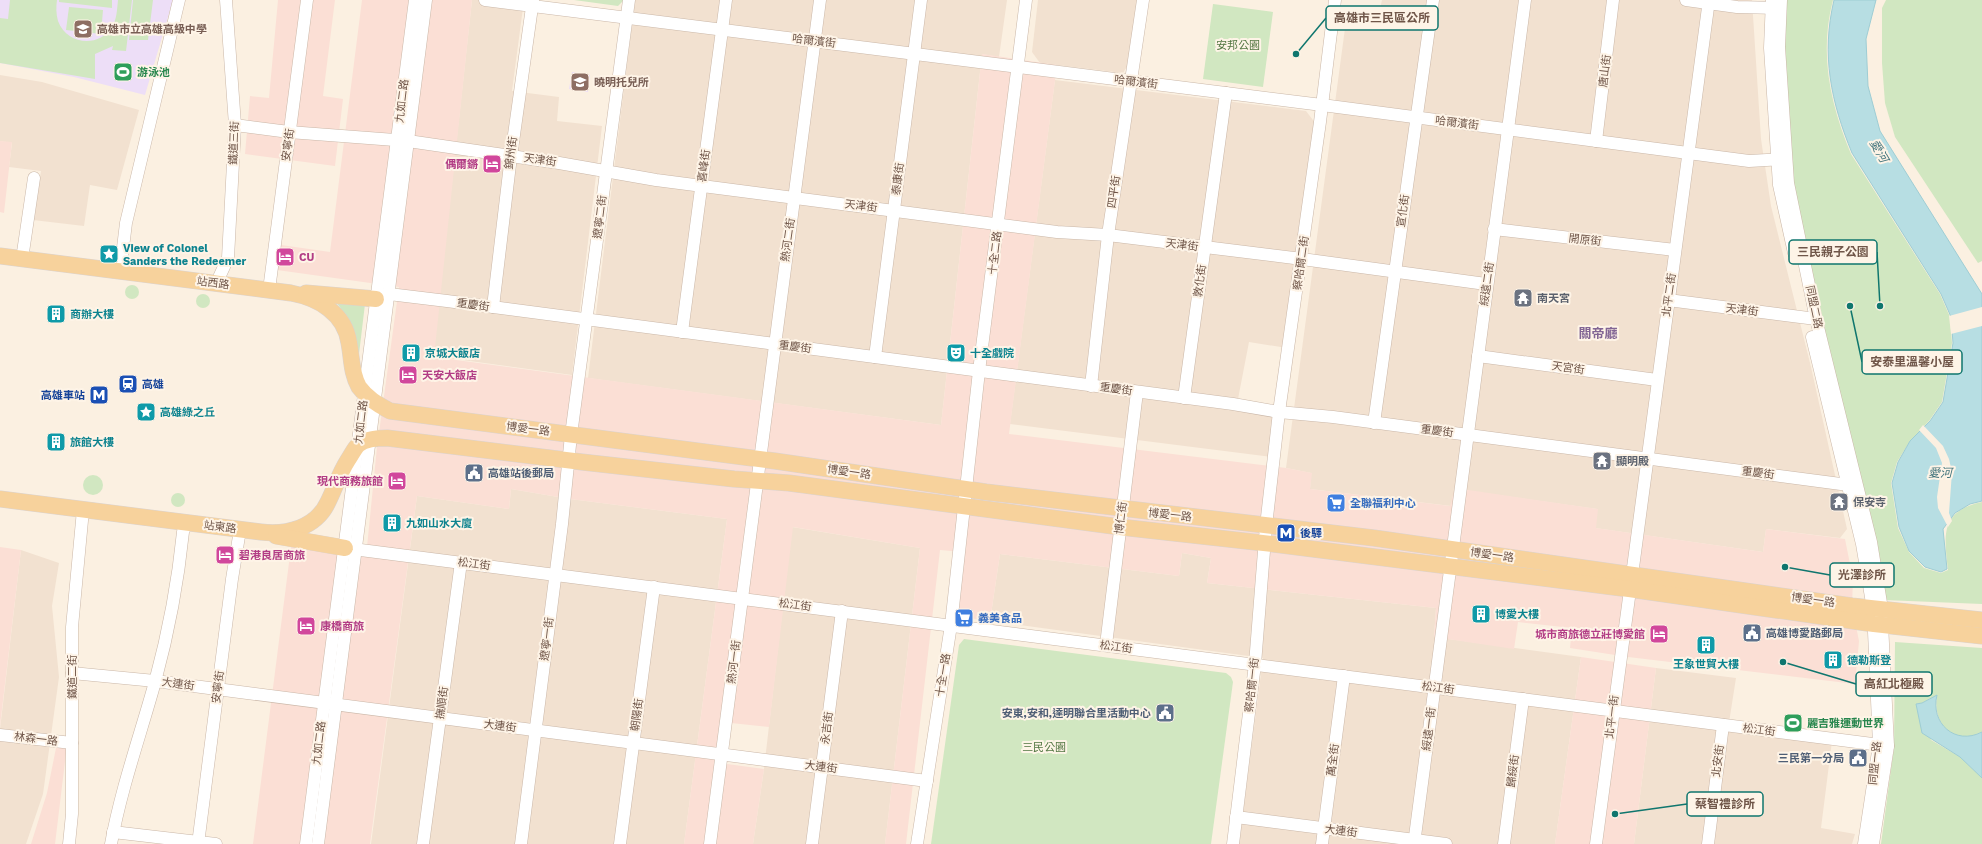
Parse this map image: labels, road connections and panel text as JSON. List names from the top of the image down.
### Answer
{
  "streets": {
    "main road": ["站西路", "博愛一路", "站東路"],
    "street": [
      "哈爾濱街",
      "唐山街",
      "九如二路",
      "鐵道三街",
      "安寧街",
      "錦州街",
      "天津街",
      "喜峰街",
      "泰康街",
      "四平街",
      "宣化街",
      "遼寧二街",
      "熱河二街",
      "開原街",
      "十全二路",
      "察哈爾二街",
      "敦化街",
      "綏遠二街",
      "北平二街",
      "重慶街",
      "同盟二路",
      "天宮街",
      "博仁街",
      "松江街",
      "遼寧一街",
      "熱河一街",
      "十全一路",
      "鐵道二街",
      "大連街",
      "察哈爾一街",
      "撫順街",
      "朝陽街",
      "北平一街",
      "永吉街",
      "綏遠一街",
      "林森一路",
      "萬全街",
      "北安街",
      "同盟一路",
      "歸綏街"
    ]
  },
  "crossings": [
    ["哈爾濱街", "唐山街"],
    ["哈爾濱街", "錦州街"],
    ["哈爾濱街", "喜峰街"],
    ["哈爾濱街", "泰康街"],
    ["哈爾濱街", "四平街"],
    ["哈爾濱街", "宣化街"],
    ["哈爾濱街", "遼寧二街"],
    ["哈爾濱街", "熱河二街"],
    ["哈爾濱街", "十全二路"],
    ["哈爾濱街", "察哈爾二街"],
    ["哈爾濱街", "敦化街"],
    ["哈爾濱街", "綏遠二街"],
    ["哈爾濱街", "北平二街"],
    ["哈爾濱街", "同盟二路"],
    ["九如二路", "天津街"],
    ["九如二路", "站西路"],
    ["九如二路", "重慶街"],
    ["九如二路", "博愛一路"],
    ["九如二路", "站東路"],
    ["九如二路", "松江街"],
    ["九如二路", "大連街"],
    ["鐵道三街", "天津街"],
    ["鐵道三街", "站西路"],
    ["安寧街", "天津街"],
    ["安寧街", "站西路"],
    ["安寧街", "站東路"],
    ["安寧街", "大連街"],
    ["錦州街", "天津街"],
    ["錦州街", "重慶街"],
    ["天津街", "喜峰街"],
    ["天津街", "泰康街"],
    ["天津街", "四平街"],
    ["天津街", "宣化街"],
    ["天津街", "遼寧二街"],
    ["天津街", "熱河二街"],
    ["天津街", "十全二路"],
    ["天津街", "察哈爾二街"],
    ["天津街", "敦化街"],
    ["天津街", "綏遠二街"],
    ["天津街", "北平二街"],
    ["天津街", "同盟二路"],
    ["喜峰街", "重慶街"],
    ["泰康街", "重慶街"],
    ["四平街", "重慶街"],
    ["宣化街", "重慶街"],
    ["遼寧二街", "重慶街"],
    ["遼寧二街", "博愛一路"],
    ["遼寧二街", "遼寧一街"],
    ["熱河二街", "重慶街"],
    ["熱河二街", "博愛一路"],
    ["熱河二街", "熱河一街"],
    ["開原街", "綏遠二街"],
    ["開原街", "北平二街"],
    ["十全二路", "重慶街"],
    ["十全二路", "博愛一路"],
    ["十全二路", "十全一路"],
    ["察哈爾二街", "重慶街"],
    ["察哈爾二街", "博愛一路"],
    ["察哈爾二街", "察哈爾一街"],
    ["敦化街", "重慶街"],
    ["站西路", "博愛一路"],
    ["綏遠二街", "重慶街"],
    ["綏遠二街", "天宮街"],
    ["綏遠二街", "博愛一路"],
    ["綏遠二街", "綏遠一街"],
    ["北平二街", "重慶街"],
    ["北平二街", "天宮街"],
    ["北平二街", "博愛一路"],
    ["北平二街", "北平一街"],
    ["重慶街", "同盟二路"],
    ["重慶街", "博仁街"],
    ["同盟二路", "博愛一路"],
    ["同盟二路", "同盟一路"],
    ["博愛一路", "博仁街"],
    ["博愛一路", "站東路"],
    ["博愛一路", "遼寧一街"],
    ["博愛一路", "熱河一街"],
    ["博愛一路", "十全一路"],
    ["博愛一路", "察哈爾一街"],
    ["博愛一路", "北平一街"],
    ["博愛一路", "綏遠一街"],
    ["博愛一路", "同盟一路"],
    ["博仁街", "松江街"],
    ["站東路", "鐵道二街"],
    ["松江街", "遼寧一街"],
    ["松江街", "熱河一街"],
    ["松江街", "十全一路"],
    ["松江街", "察哈爾一街"],
    ["松江街", "撫順街"],
    ["松江街", "朝陽街"],
    ["松江街", "北平一街"],
    ["松江街", "永吉街"],
    ["松江街", "綏遠一街"],
    ["松江街", "萬全街"],
    ["松江街", "北安街"],
    ["松江街", "同盟一路"],
    ["松江街", "歸綏街"],
    ["遼寧一街", "大連街"],
    ["熱河一街", "大連街"],
    ["十全一路", "大連街"],
    ["鐵道二街", "大連街"],
    ["鐵道二街", "林森一路"],
    ["大連街", "察哈爾一街"],
    ["大連街", "撫順街"],
    ["大連街", "朝陽街"],
    ["大連街", "永吉街"],
    ["大連街", "綏遠一街"],
    ["大連街", "萬全街"]
  ],
  "districts": ["關帝廳"],
  "water": ["愛河"],
  "parks": ["安邦公園", "三民公園"],
  "places": {
    "school or university": ["高雄市立高雄高級中學", "曉明托兒所"],
    "other": [
      "高雄市三民區公所",
      "安泰里溫馨小屋",
      "三民親子公園",
      "光澤診所",
      "高紅北極殿",
      "蔡智禮診所"
    ],
    "sports": ["游泳池", "麗吉雅運動世界"],
    "hotel": [
      "偶爾鏘",
      "CU",
      "天安大飯店",
      "現代商務旅館",
      "碧港良居商旅",
      "康橋商旅",
      "城市商旅德立莊博愛館"
    ],
    "place": ["View of Colonel Sanders the Redeemer", "高雄綠之丘"],
    "temple": ["南天宮", "顯明殿", "保安寺"],
    "building": [
      "商辦大樓",
      "京城大飯店",
      "旅館大樓",
      "九如山水大廈",
      "博愛大樓",
      "王象世貿大樓",
      "德勒斯登"
    ],
    "theatre": ["十全戲院"],
    "station": ["高雄"],
    "metro station": ["高雄車站", "後驛"],
    "public building": [
      "高雄站後郵局",
      "高雄博愛路郵局",
      "安東,安和,達明聯合里活動中心",
      "三民第一分局"
    ],
    "supermarket": ["全聯福利中心", "義美食品"]
  }
}
